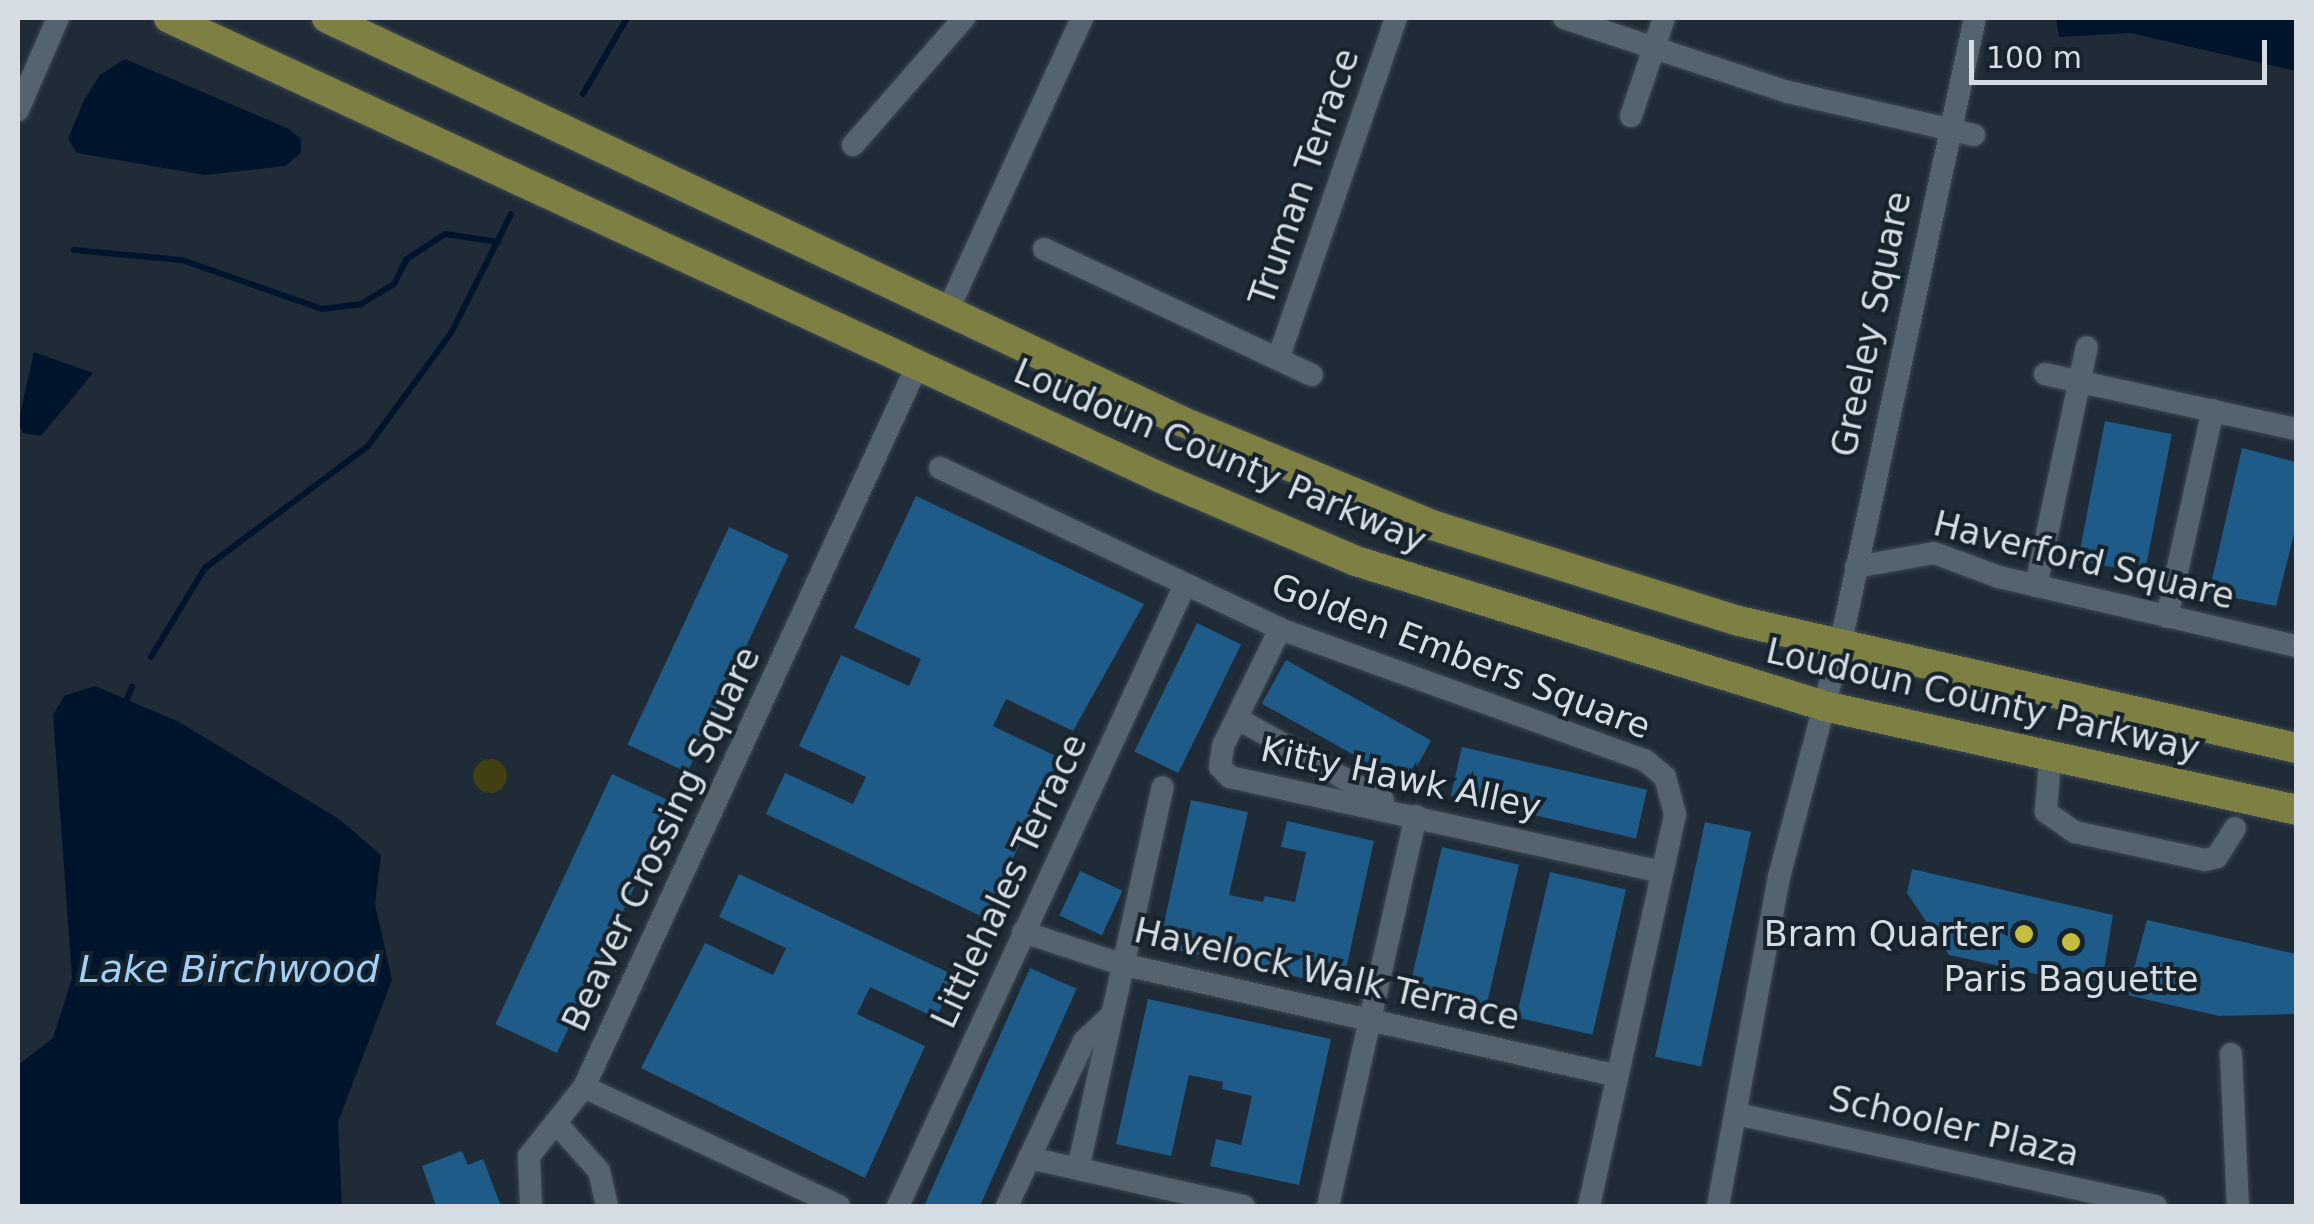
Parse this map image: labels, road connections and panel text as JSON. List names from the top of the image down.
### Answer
{
  "streets": {
    "main road": ["Loudoun County Parkway"],
    "street": [
      "Truman Terrace",
      "Greeley Square",
      "Haverford Square",
      "Golden Embers Square",
      "Kitty Hawk Alley",
      "Beaver Crossing Square",
      "Littlehales Terrace",
      "Havelock Walk Terrace",
      "Schooler Plaza"
    ]
  },
  "crossings": [
    ["Greeley Square", "Loudoun County Parkway"],
    ["Greeley Square", "Haverford Square"],
    ["Greeley Square", "Schooler Plaza"],
    ["Loudoun County Parkway", "Beaver Crossing Square"],
    ["Golden Embers Square", "Kitty Hawk Alley"],
    ["Golden Embers Square", "Littlehales Terrace"],
    ["Golden Embers Square", "Havelock Walk Terrace"],
    ["Littlehales Terrace", "Havelock Walk Terrace"]
  ],
  "water": ["Lake Birchwood"],
  "places": ["Bram Quarter", "Paris Baguette"],
  "scale_bar": "100 m"
}
